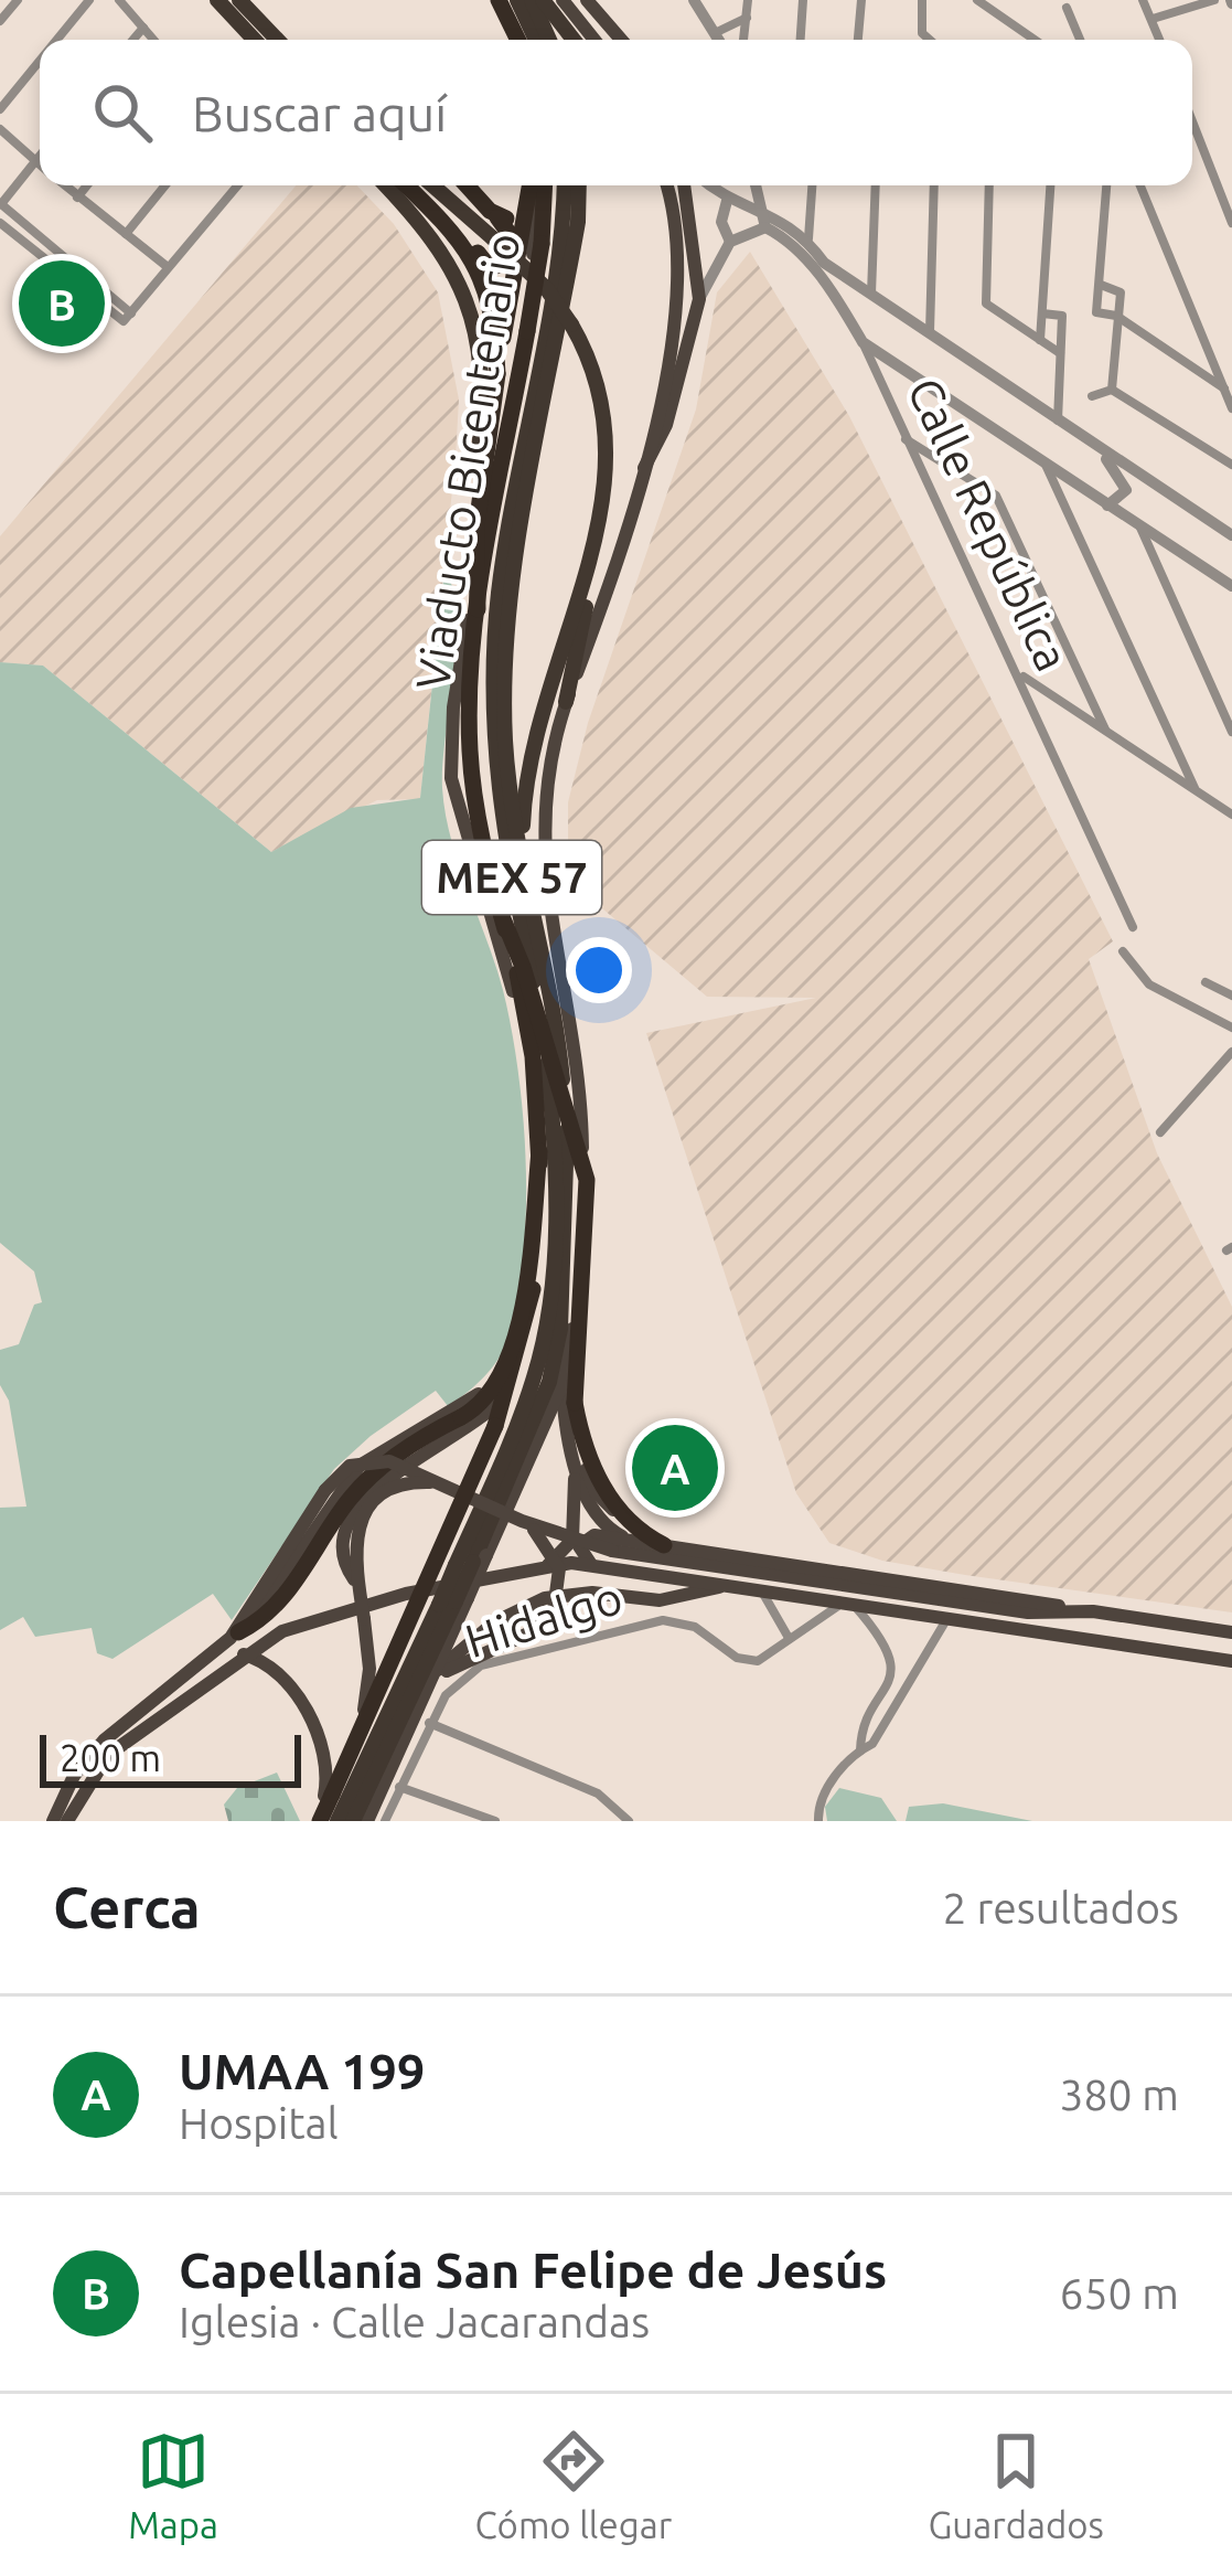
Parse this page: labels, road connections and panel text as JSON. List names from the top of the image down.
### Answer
{
  "streets": {
    "highway": ["Viaducto Bicentenario", "MEX 57"],
    "street": ["Calle República", "Hidalgo"]
  },
  "scale_bar": "200 m",
  "page": {
    "search": "Buscar aquí",
    "pins": ["B", "A"],
    "scale": "200 m",
    "heading": ["Cerca", "2 resultados"],
    "list": [
      {
        "mark": "A",
        "name": "UMAA 199",
        "note": "Hospital",
        "value": "380 m"
      },
      {
        "mark": "B",
        "name": "Capellanía San Felipe de Jesús",
        "note": "Iglesia · Calle Jacarandas",
        "value": "650 m"
      }
    ],
    "nav": ["Mapa", "Cómo llegar", "Guardados"]
  }
}
